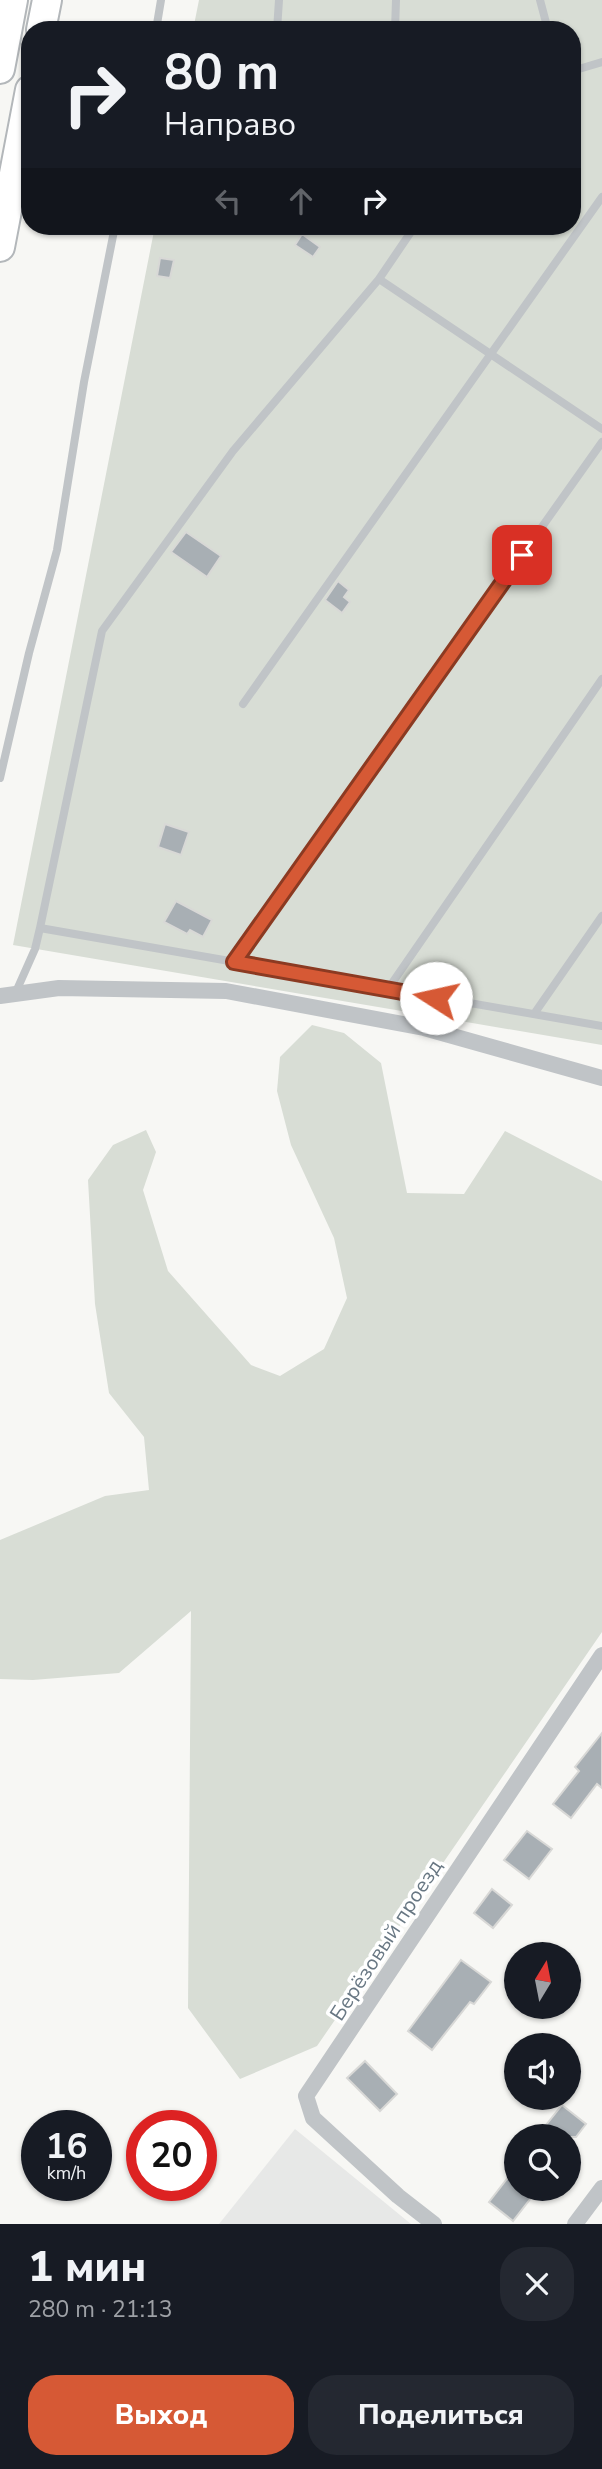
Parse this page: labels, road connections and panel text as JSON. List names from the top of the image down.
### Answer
{
  "streets": {
    "street": ["Берёзовый проезд"]
  },
  "north": "top",
  "page": {
    "turn": ["80 m", "Направо"],
    "speed": "16 km/h",
    "limit": "20",
    "heading": ["1 мин", "280 m · 21:13"],
    "buttons": ["Выход", "Поделиться"]
  }
}
